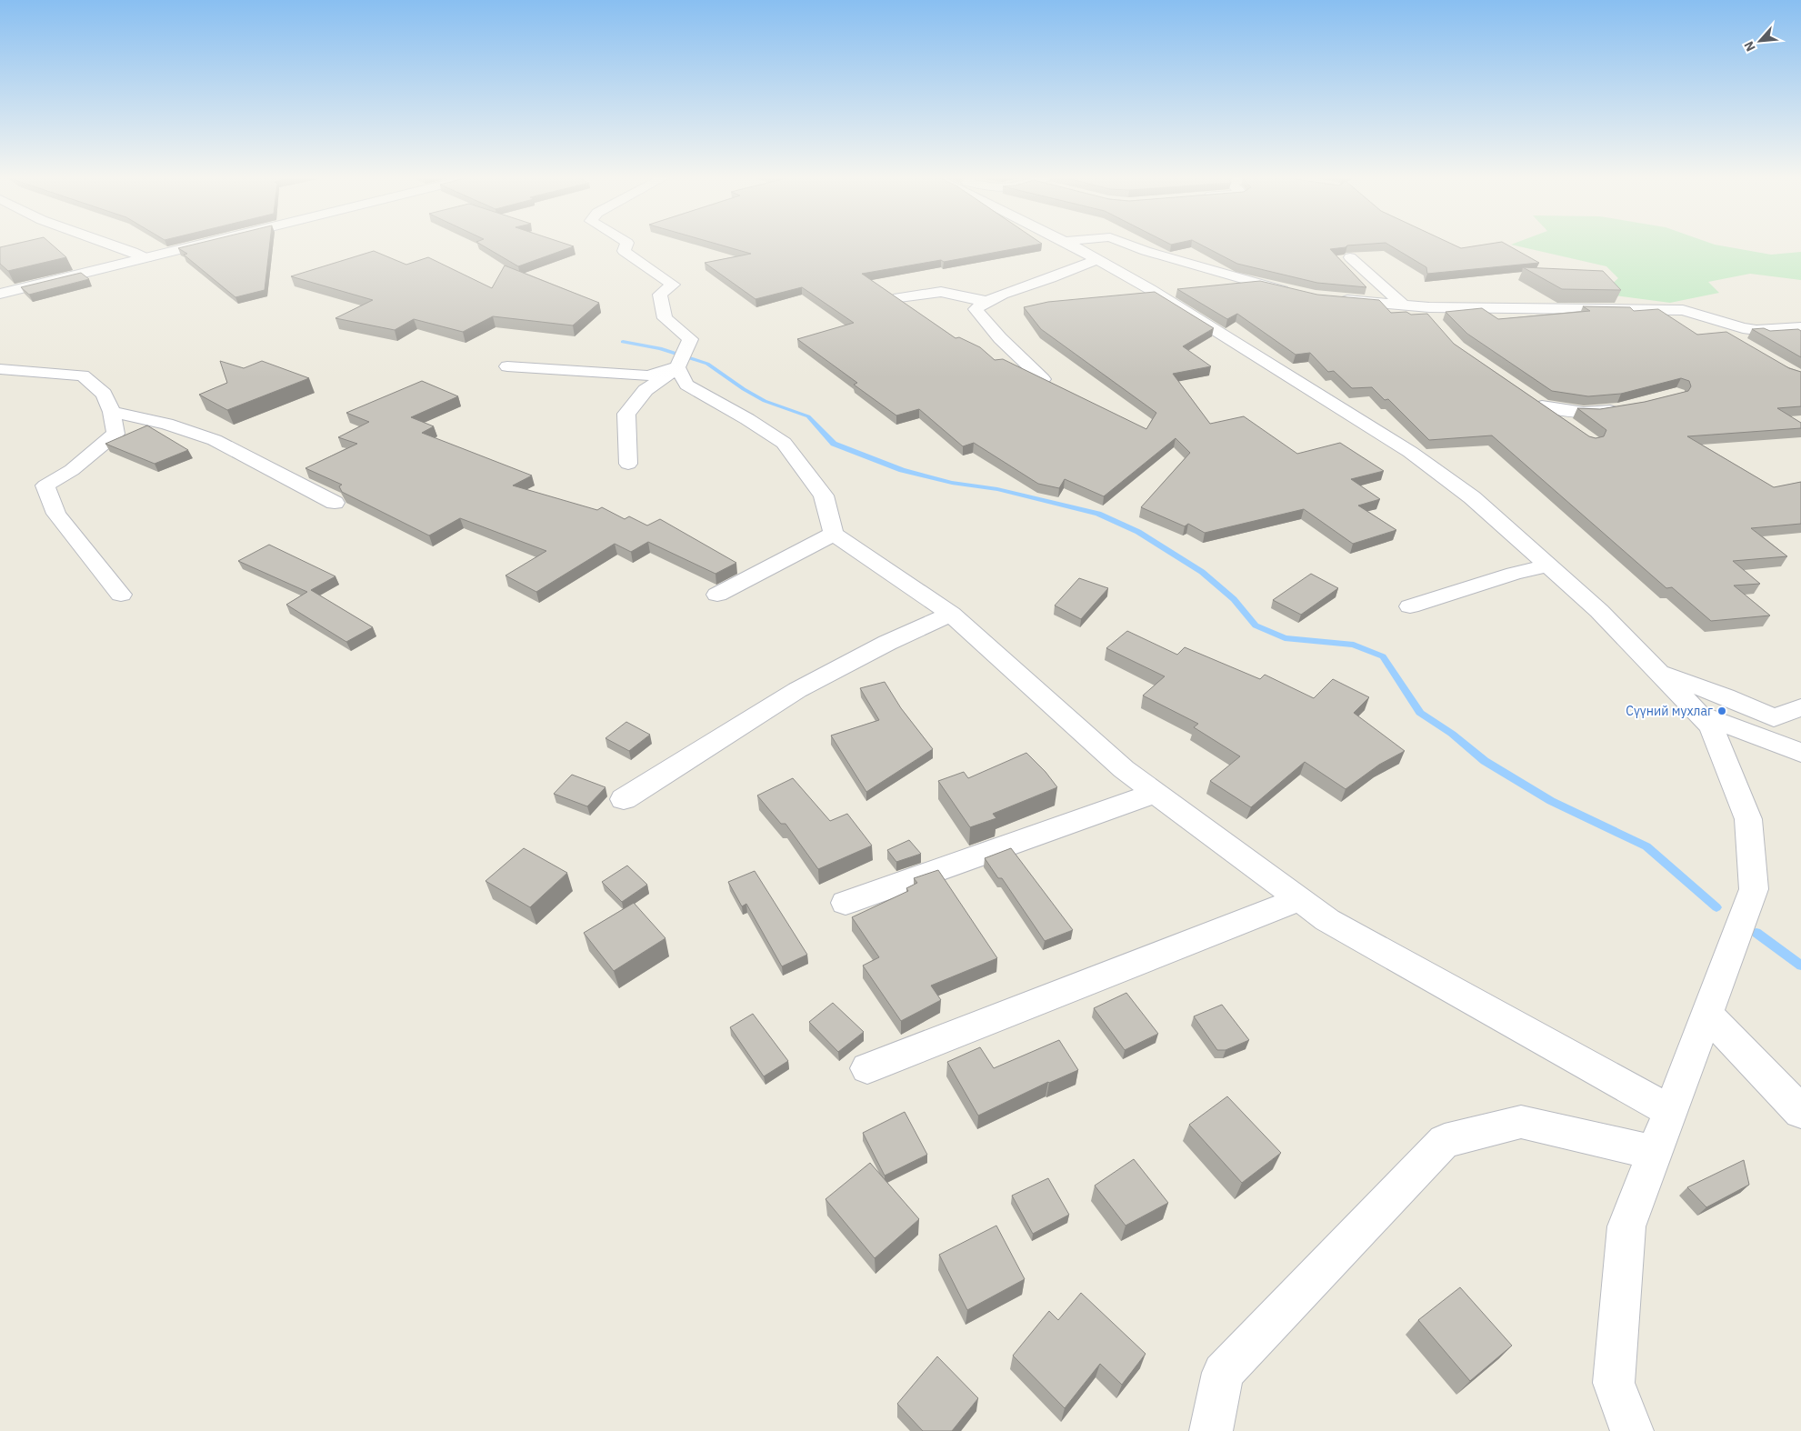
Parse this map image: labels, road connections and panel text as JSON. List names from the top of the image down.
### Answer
{
  "places": ["Сүүний мухлаг"],
  "north": "bottom left"
}
